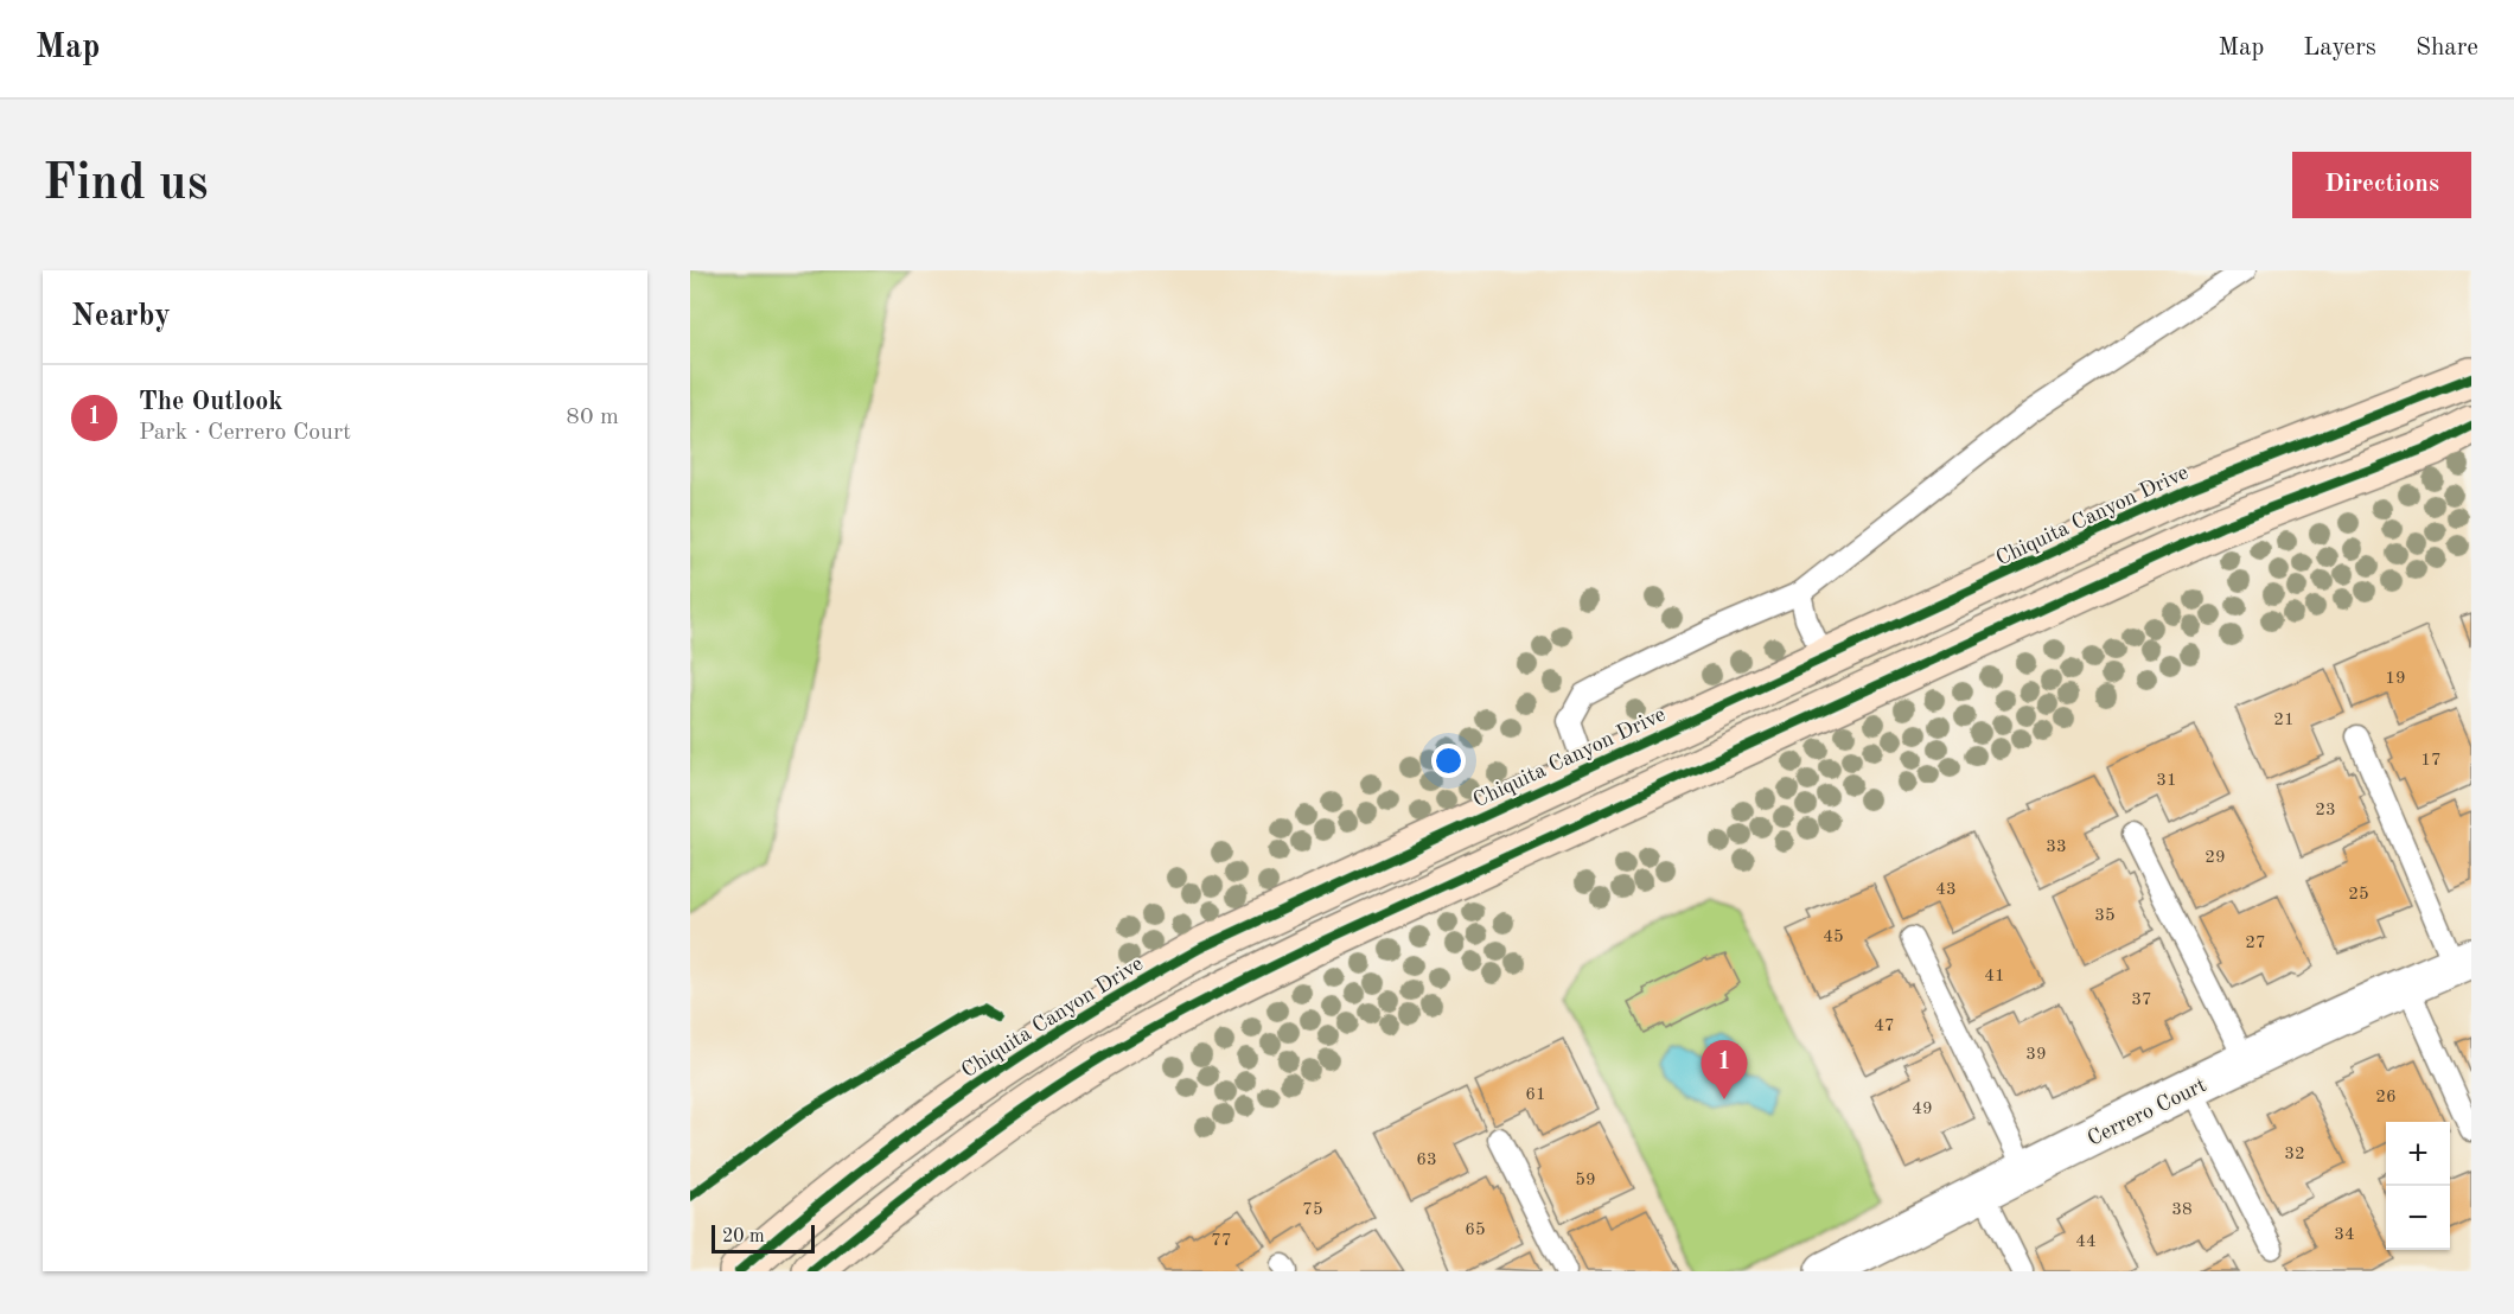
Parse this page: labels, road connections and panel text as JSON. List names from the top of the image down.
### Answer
{
  "streets": {
    "main road": ["Chiquita Canyon Drive"],
    "street": ["Cerrero Court"]
  },
  "house_numbers": [
    "19",
    "21",
    "17",
    "31",
    "23",
    "33",
    "29",
    "43",
    "25",
    "35",
    "45",
    "27",
    "41",
    "37",
    "47",
    "39",
    "61",
    "26",
    "49",
    "32",
    "63",
    "59",
    "75",
    "38",
    "65",
    "34",
    "77",
    "44"
  ],
  "scale_bar": "20 m",
  "page": {
    "header": "Map",
    "nav": ["Map", "Layers", "Share"],
    "buttons": "Directions",
    "title": "Find us",
    "heading": "Nearby",
    "list": [
      {
        "mark": "1",
        "name": "The Outlook",
        "note": "Park · Cerrero Court",
        "value": "80 m"
      }
    ],
    "pins": "1",
    "map_buttons": ["+", "−"],
    "scale": "20 m"
  }
}
